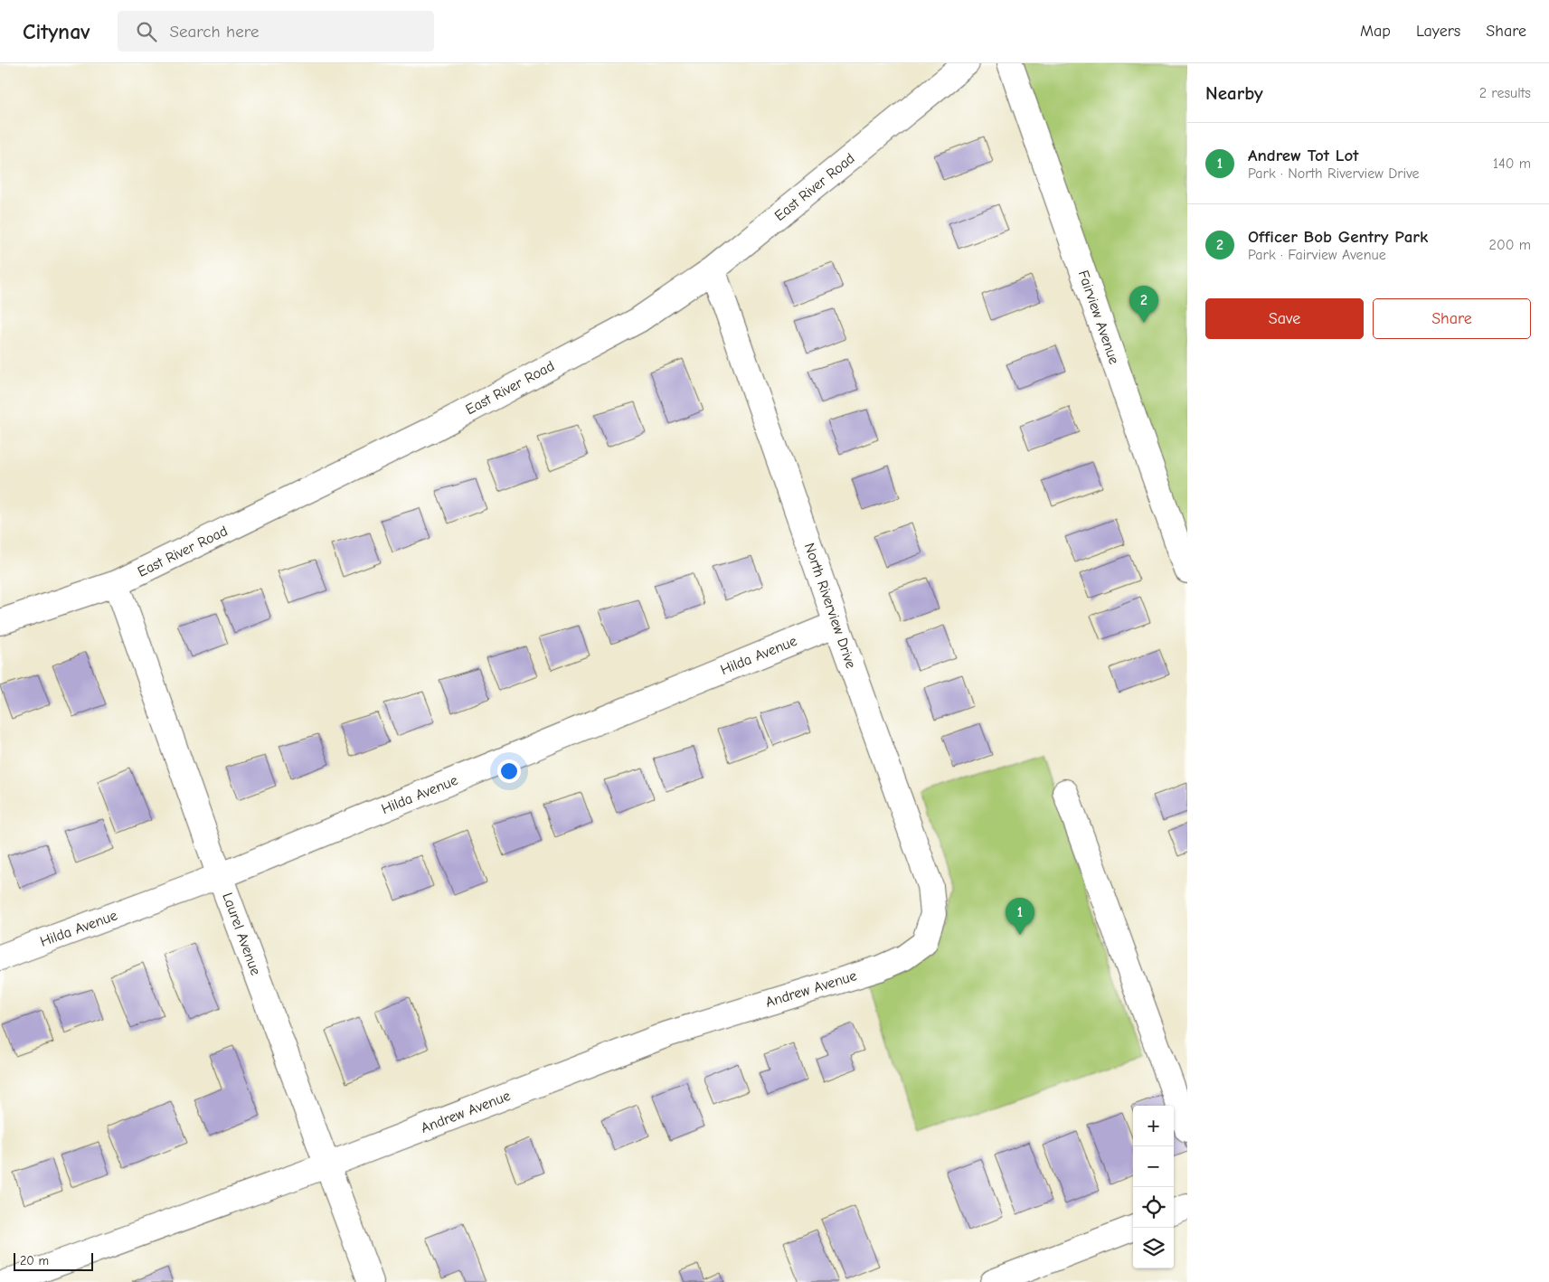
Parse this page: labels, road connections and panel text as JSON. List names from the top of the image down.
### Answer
{
  "streets": {
    "street": [
      "East River Road",
      "Fairview Avenue",
      "North Riverview Drive",
      "Hilda Avenue",
      "Laurel Avenue",
      "Andrew Avenue"
    ]
  },
  "crossings": [
    ["East River Road", "North Riverview Drive"],
    ["East River Road", "Laurel Avenue"],
    ["North Riverview Drive", "Hilda Avenue"],
    ["North Riverview Drive", "Andrew Avenue"],
    ["Hilda Avenue", "Laurel Avenue"],
    ["Laurel Avenue", "Andrew Avenue"]
  ],
  "scale_bar": "20 m",
  "page": {
    "header": "Citynav",
    "search": "Search here",
    "nav": ["Map", "Layers", "Share"],
    "heading": ["Nearby", "2 results"],
    "list": [
      {
        "mark": "1",
        "name": "Andrew Tot Lot",
        "note": "Park · North Riverview Drive",
        "value": "140 m"
      },
      {
        "mark": "2",
        "name": "Officer Bob Gentry Park",
        "note": "Park · Fairview Avenue",
        "value": "200 m"
      }
    ],
    "buttons": ["Save", "Share"],
    "pins": ["2", "1"],
    "map_buttons": ["+", "−"],
    "scale": "20 m"
  }
}
